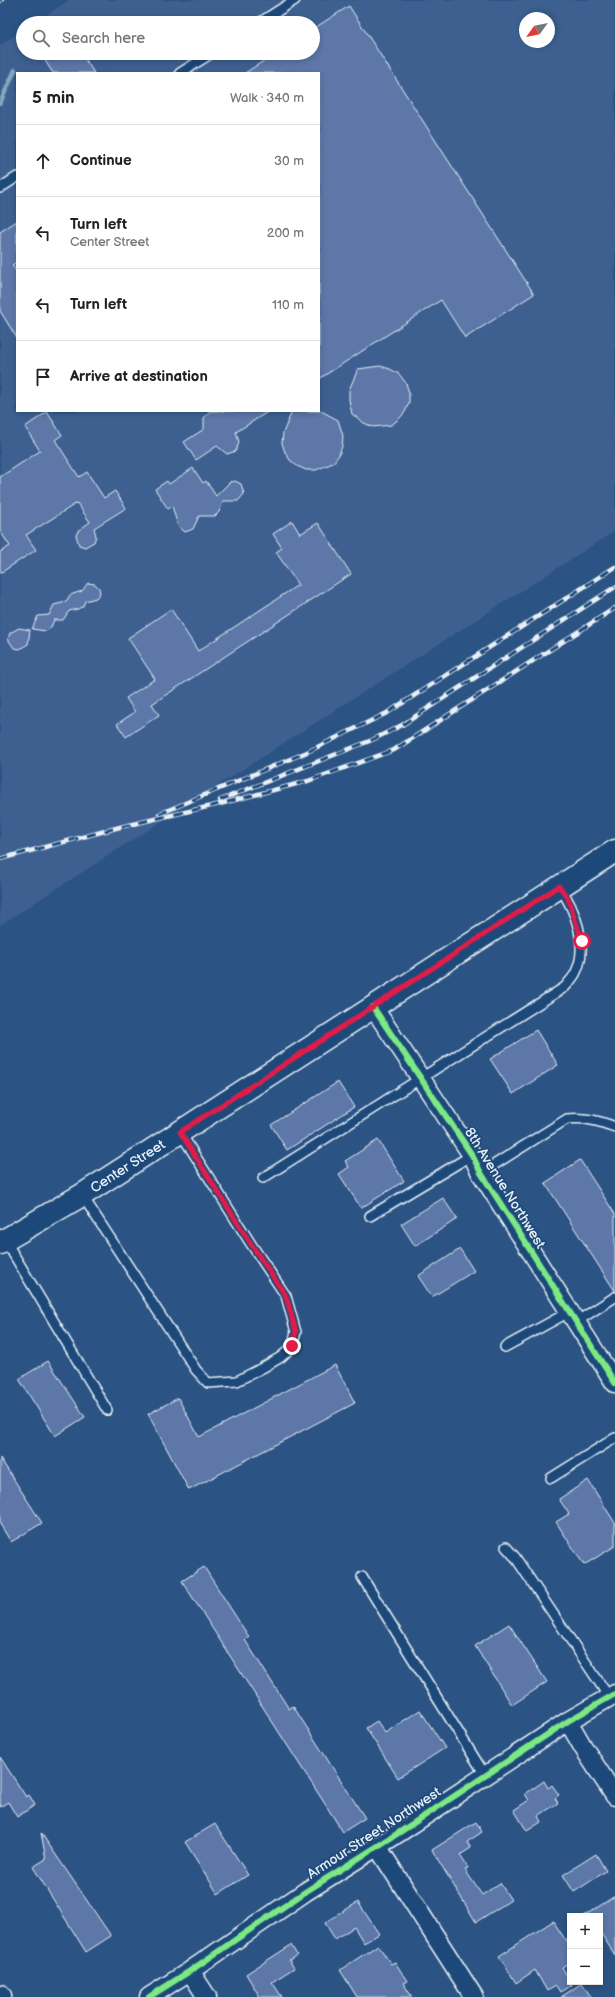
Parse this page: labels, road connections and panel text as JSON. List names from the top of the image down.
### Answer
{
  "streets": {
    "main road": ["Center Street"],
    "street": ["8th Avenue Northwest", "Armour Street Northwest"]
  },
  "crossings": [
    ["Center Street", "8th Avenue Northwest"]
  ],
  "north": "bottom left",
  "page": {
    "search": "Search here",
    "heading": ["5 min", "Walk · 340 m"],
    "list": [
      ["Continue", "30 m"],
      ["Turn left", "Center Street", "200 m"],
      ["Turn left", "110 m"],
      "Arrive at destination"
    ],
    "map_buttons": ["+", "−"]
  }
}
